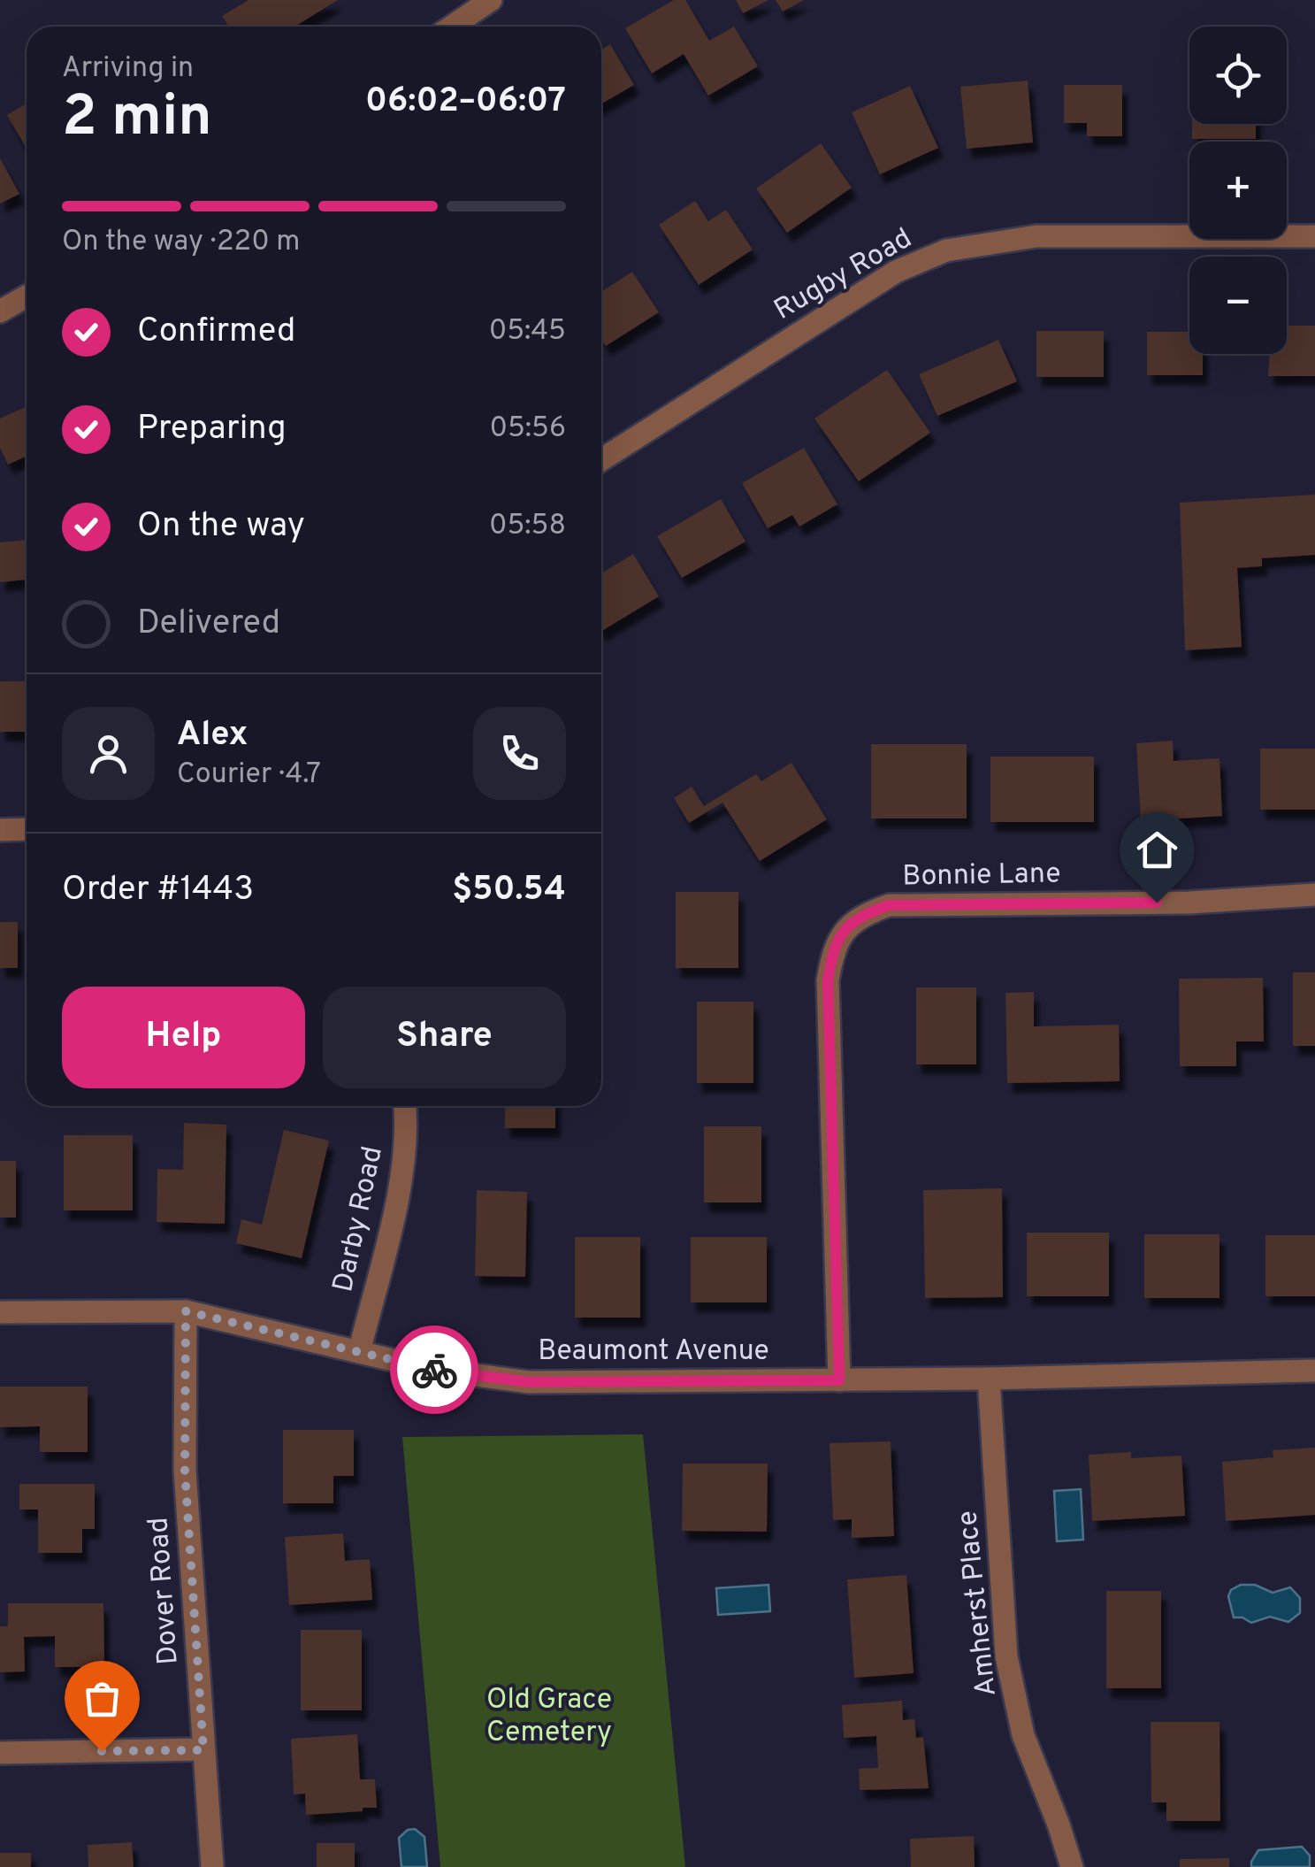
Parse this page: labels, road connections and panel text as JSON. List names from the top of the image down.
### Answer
{
  "streets": {
    "street": [
      "Rugby Road",
      "Bonnie Lane",
      "Darby Road",
      "Beaumont Avenue",
      "Dover Road",
      "Amherst Place"
    ]
  },
  "crossings": [
    ["Bonnie Lane", "Beaumont Avenue"],
    ["Darby Road", "Beaumont Avenue"],
    ["Beaumont Avenue", "Dover Road"],
    ["Beaumont Avenue", "Amherst Place"]
  ],
  "parks": ["Old Grace Cemetery"],
  "page": {
    "map_buttons": ["+", "−"],
    "heading": ["2 min", "Arriving in", "06:02–06:07"],
    "panel": [
      "Alex",
      "Courier · 4.7",
      "Order #1443",
      "$50.54"
    ],
    "bar": "On the way · 220 m",
    "list": [
      ["Confirmed", "05:45"],
      ["Preparing", "05:56"],
      ["On the way", "05:58"],
      "Delivered"
    ],
    "buttons": ["Help", "Share"]
  }
}
